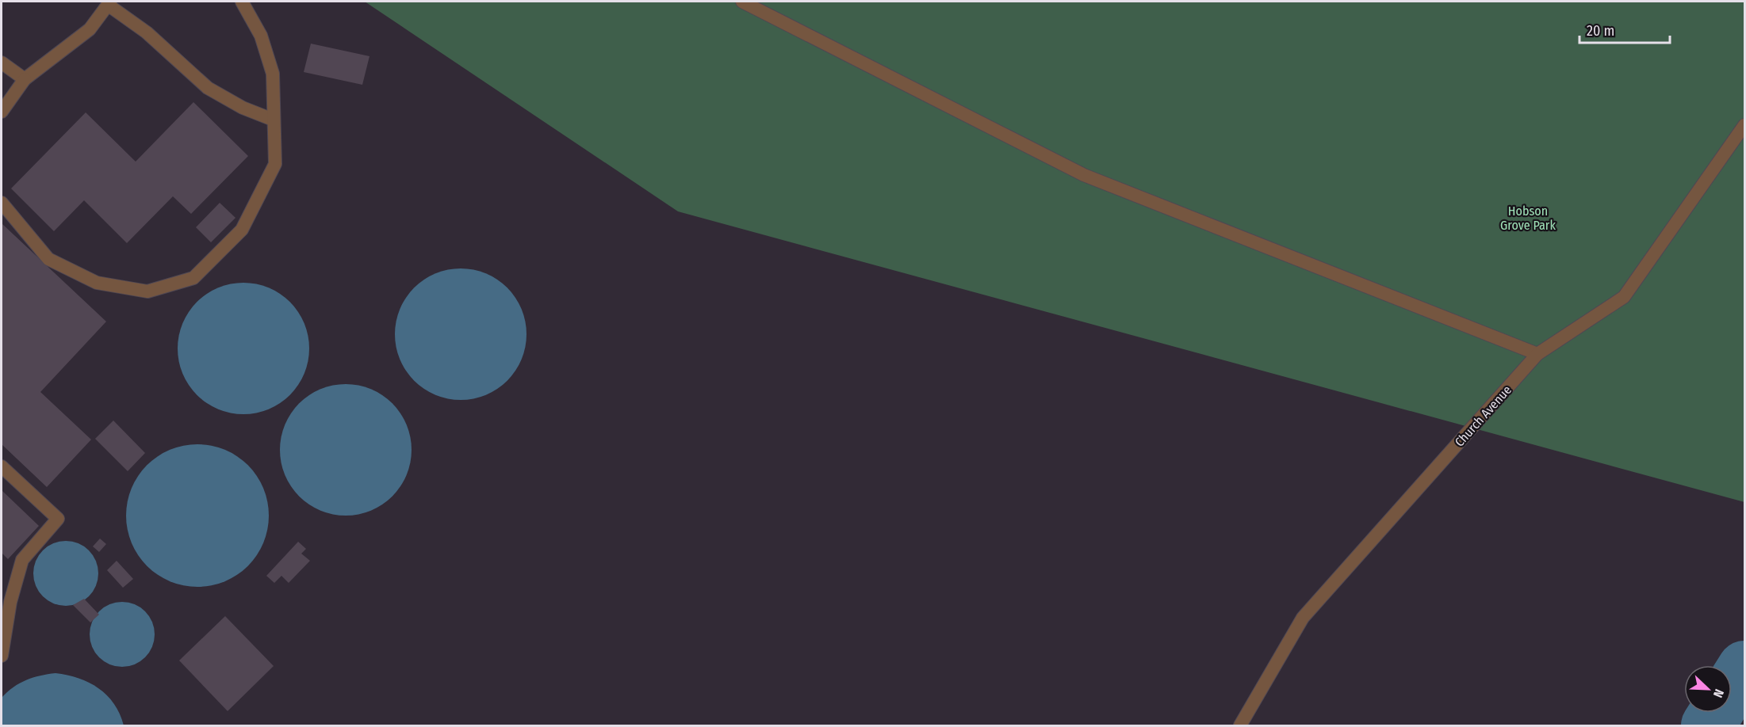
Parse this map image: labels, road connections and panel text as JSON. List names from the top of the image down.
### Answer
{
  "streets": {
    "street": ["Church Avenue"]
  },
  "parks": ["Hobson Grove Park"],
  "scale_bar": "20 m",
  "north": "bottom right"
}
